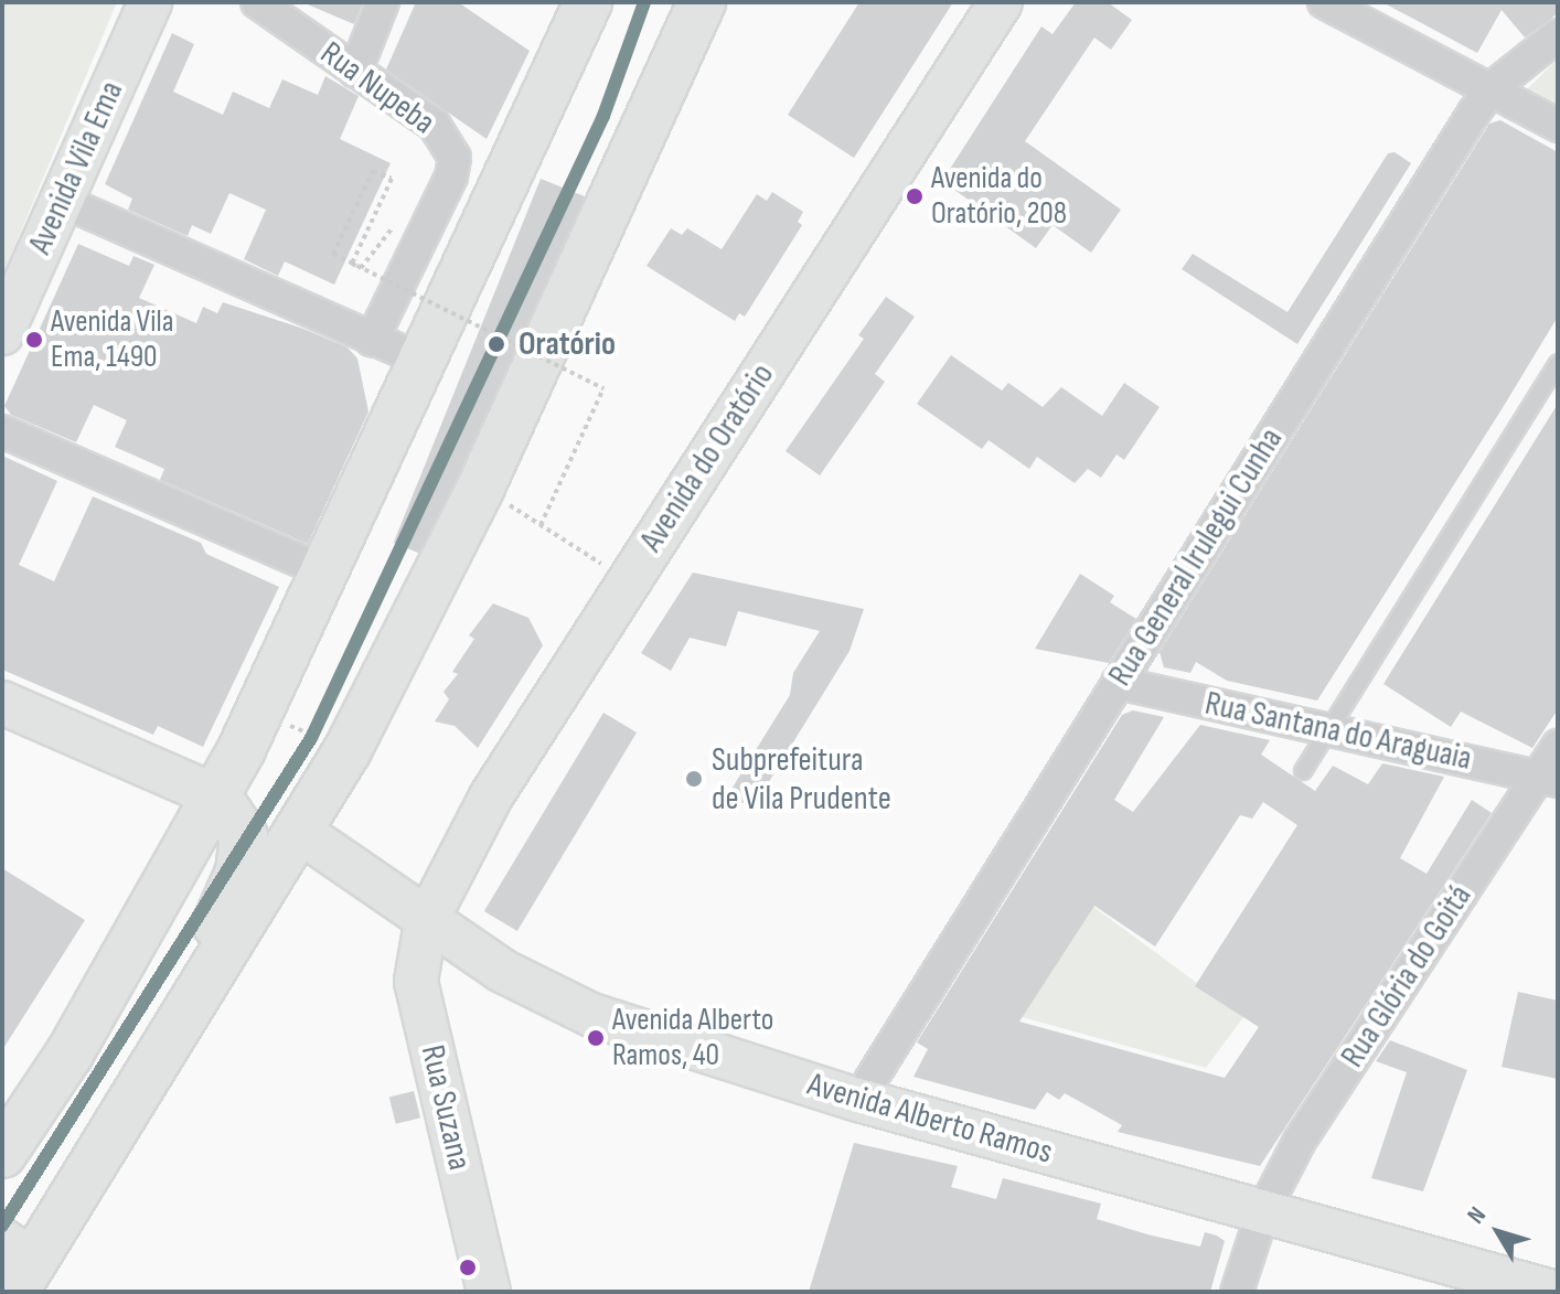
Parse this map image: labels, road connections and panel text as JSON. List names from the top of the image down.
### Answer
{
  "streets": {
    "main road": [
      "Avenida Vila Ema",
      "Avenida do Oratório",
      "Rua Suzana",
      "Avenida Alberto Ramos"
    ],
    "street": [
      "Rua Nupeba",
      "Rua General Irulegui Cunha",
      "Rua Santana do Araguaia",
      "Rua Glória do Goitá"
    ]
  },
  "crossings": [
    ["Avenida do Oratório", "Rua Suzana"],
    ["Avenida do Oratório", "Avenida Alberto Ramos"],
    ["Rua General Irulegui Cunha", "Rua Santana do Araguaia"],
    ["Rua General Irulegui Cunha", "Avenida Alberto Ramos"],
    ["Rua Santana do Araguaia", "Rua Glória do Goitá"],
    ["Rua Glória do Goitá", "Avenida Alberto Ramos"],
    ["Rua Suzana", "Avenida Alberto Ramos"]
  ],
  "places": [
    "Avenida do Oratório, 208",
    "Avenida Vila Ema, 1490",
    "Oratório",
    "Subprefeitura de Vila Prudente",
    "Avenida Alberto Ramos, 40"
  ],
  "north": "top left"
}
